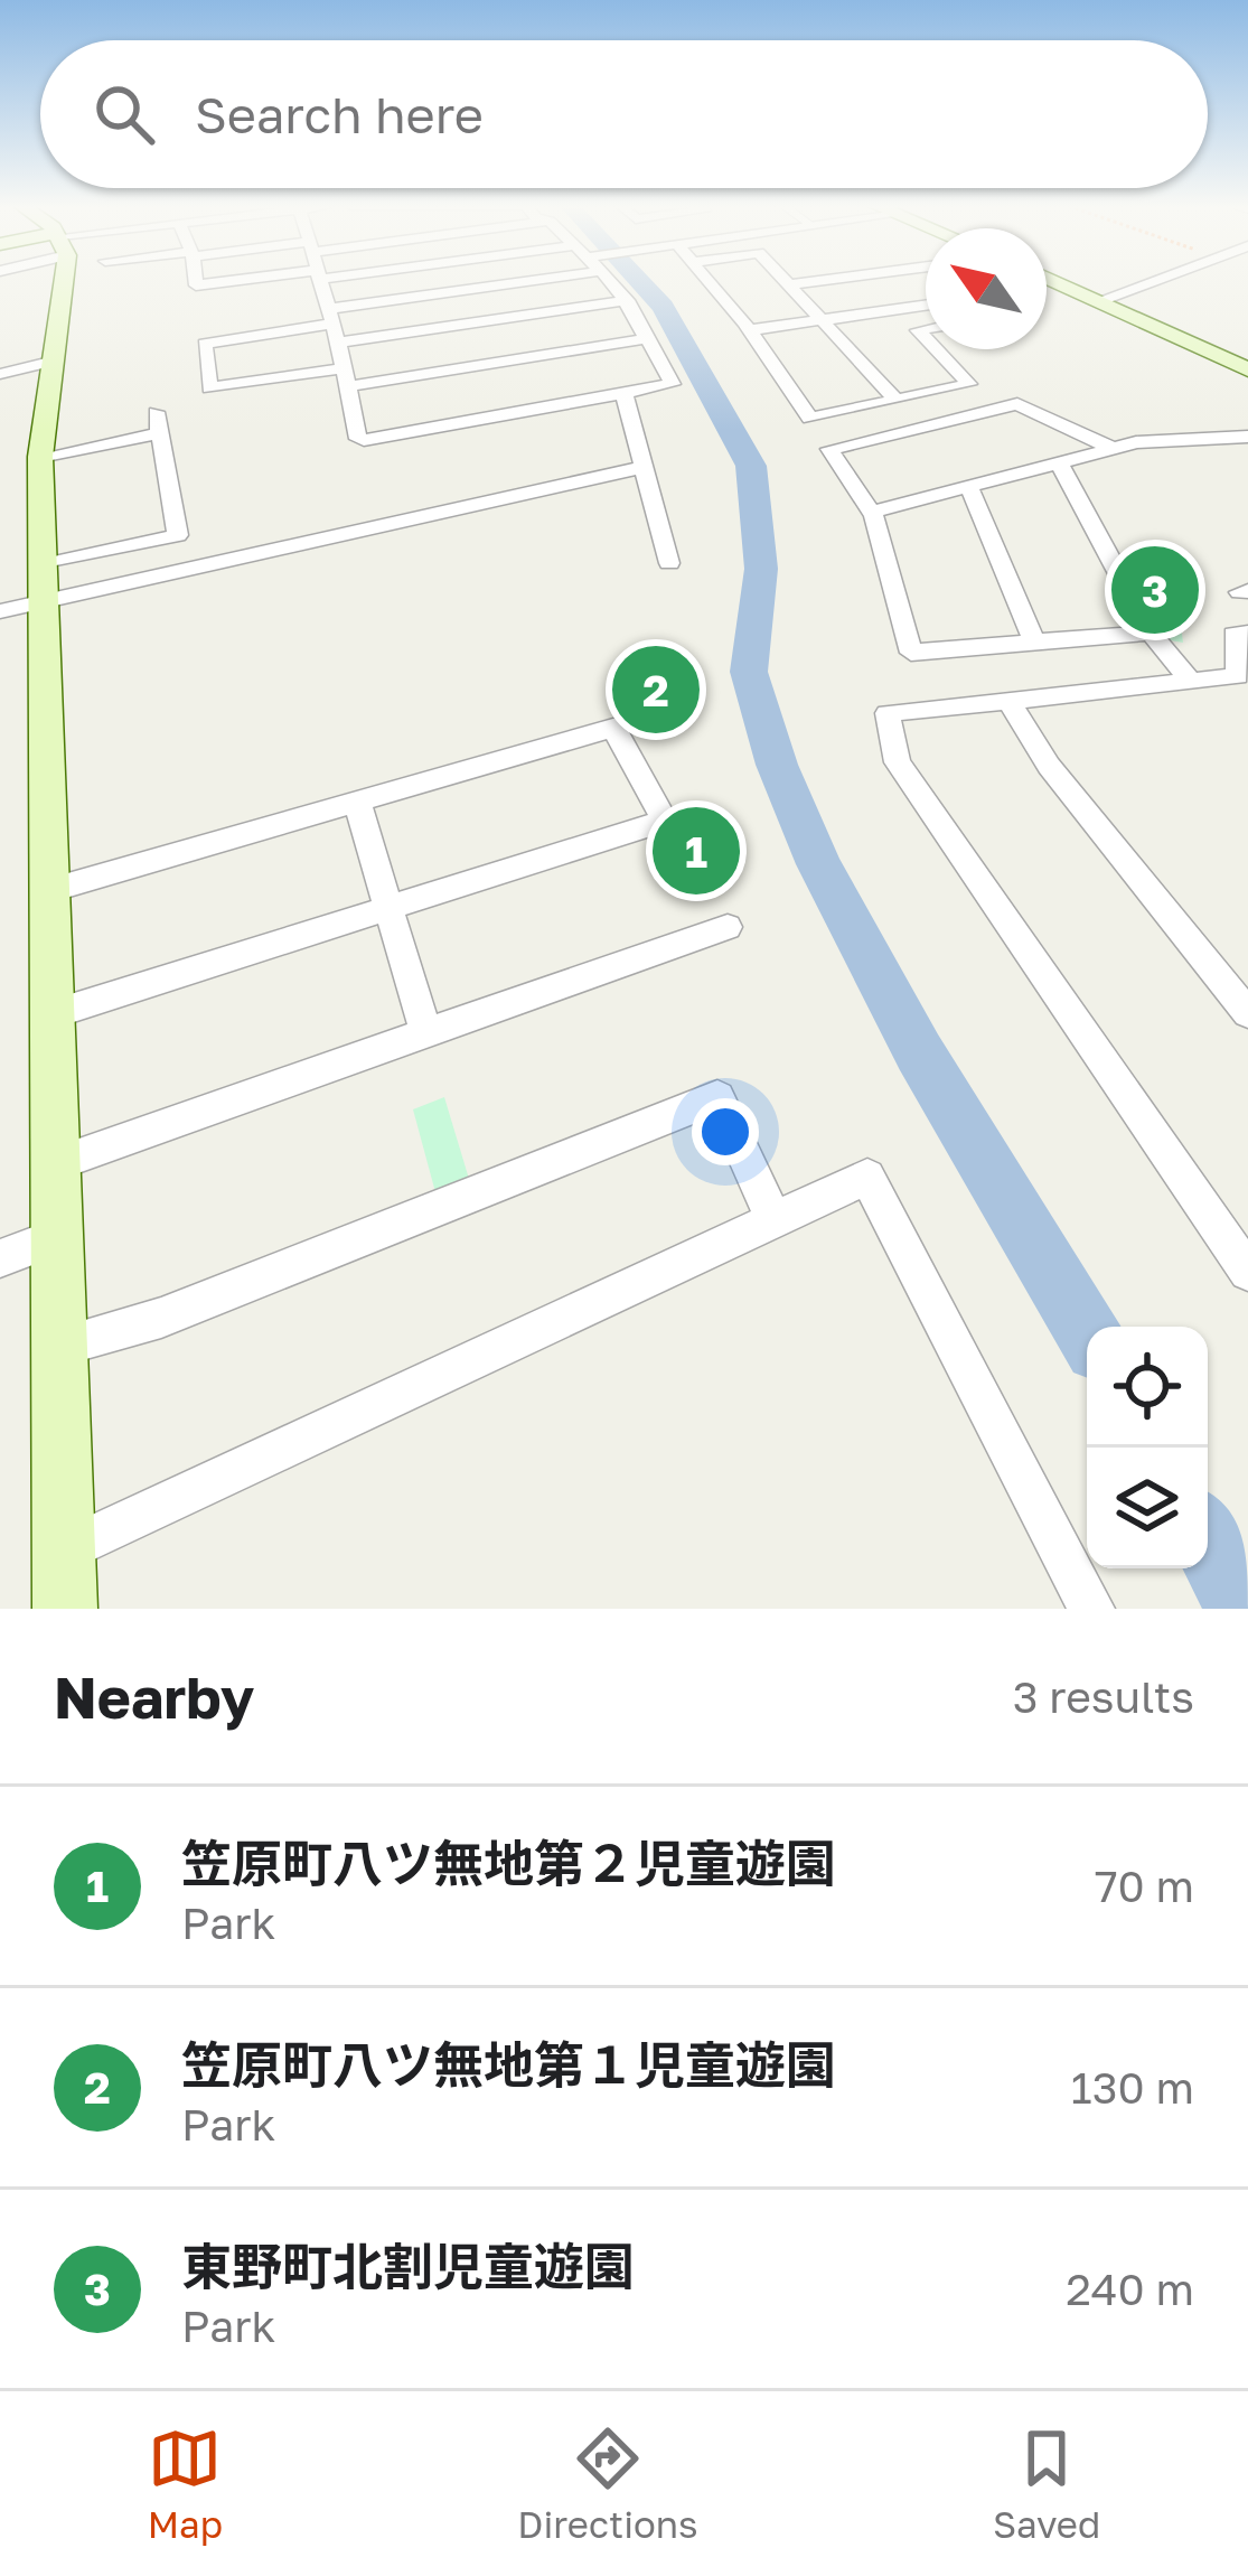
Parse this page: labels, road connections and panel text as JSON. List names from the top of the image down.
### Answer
{
  "north": "top left",
  "page": {
    "search": "Search here",
    "pins": ["3", "2", "1"],
    "heading": ["Nearby", "3 results"],
    "list": [
      {
        "mark": "1",
        "name": "笠原町八ツ無地第２児童遊園",
        "note": "Park",
        "value": "70 m"
      },
      {
        "mark": "2",
        "name": "笠原町八ツ無地第１児童遊園",
        "note": "Park",
        "value": "130 m"
      },
      {
        "mark": "3",
        "name": "東野町北割児童遊園",
        "note": "Park",
        "value": "240 m"
      }
    ],
    "nav": ["Map", "Directions", "Saved"]
  }
}
